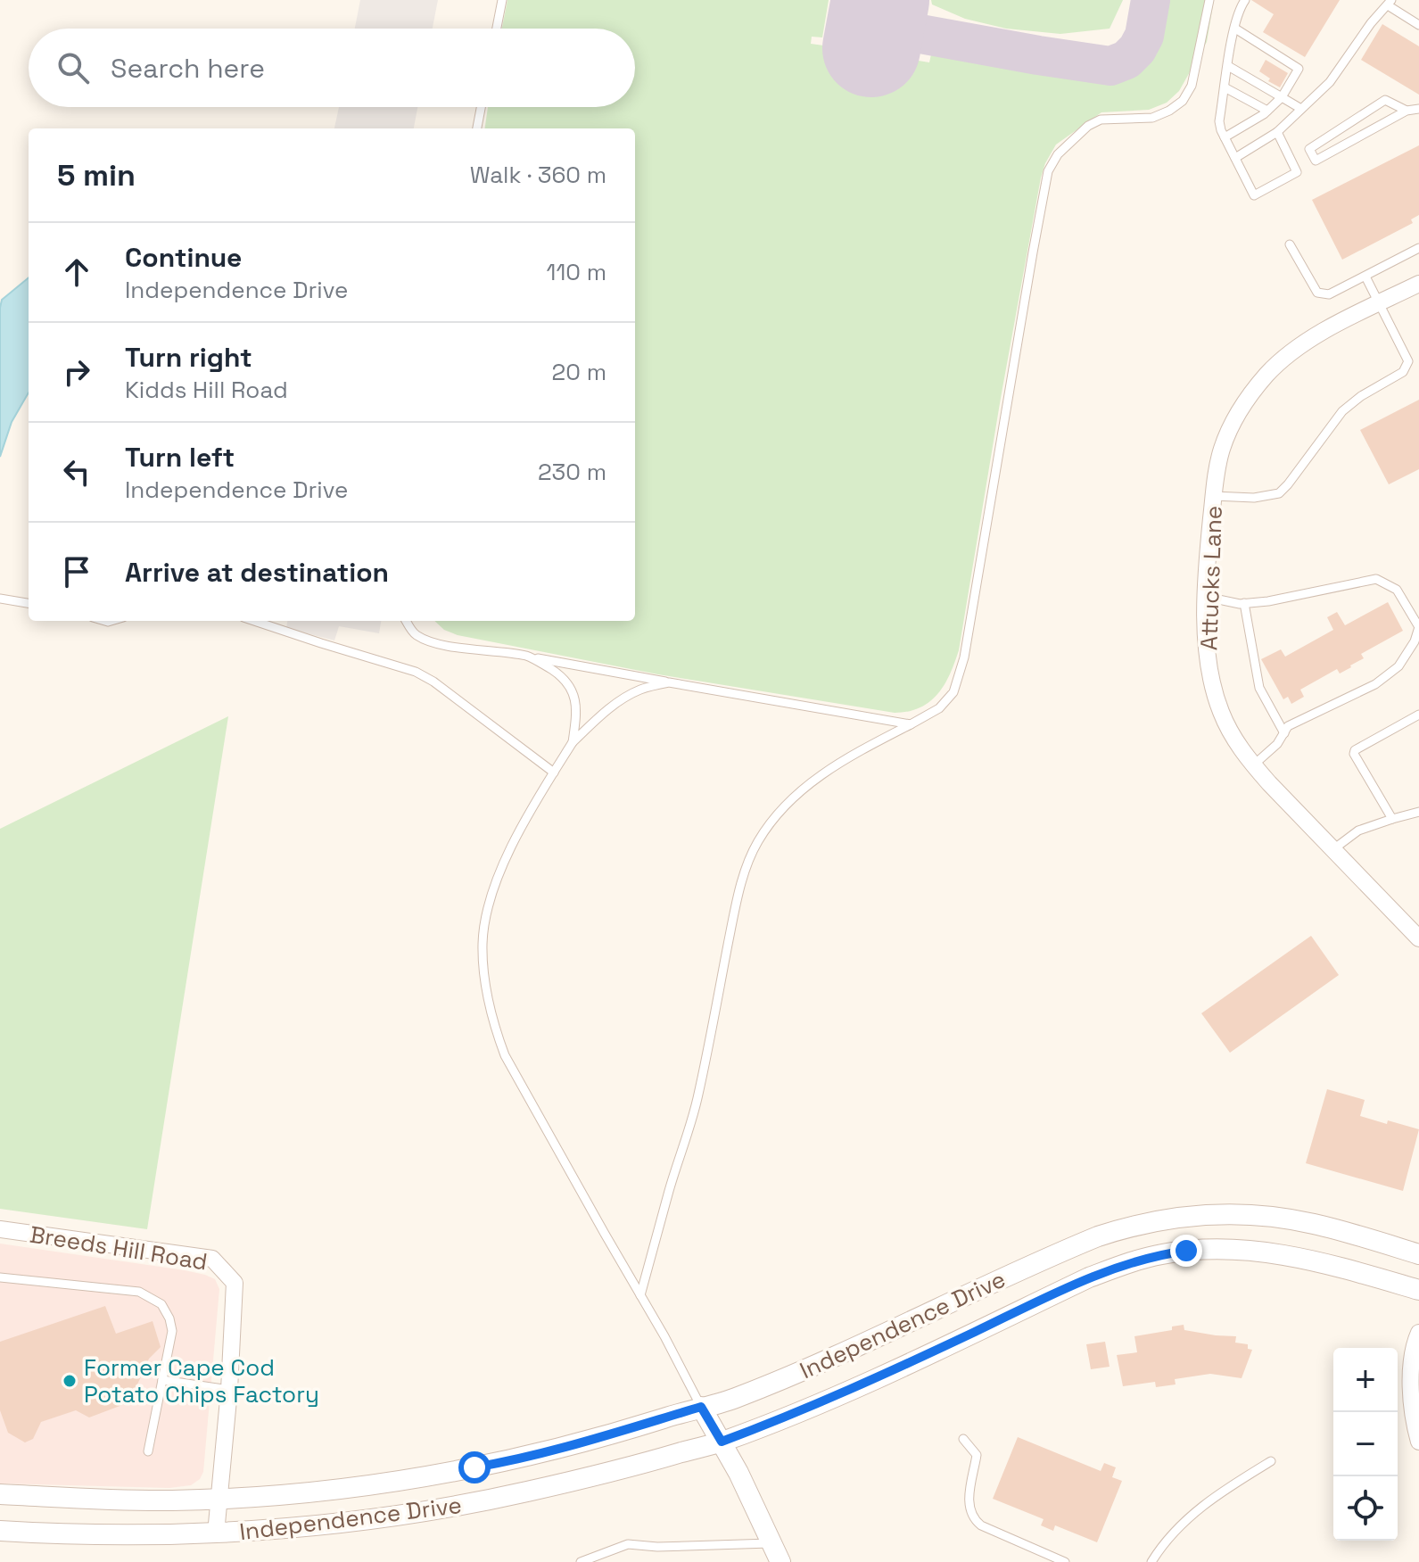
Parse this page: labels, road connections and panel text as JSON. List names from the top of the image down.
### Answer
{
  "streets": {
    "street": ["Attucks Lane", "Breeds Hill Road", "Independence Drive"]
  },
  "crossings": [
    ["Breeds Hill Road", "Independence Drive"]
  ],
  "places": ["Former Cape Cod Potato Chips Factory"],
  "page": {
    "search": "Search here",
    "heading": ["5 min", "Walk · 360 m"],
    "list": [
      ["Continue", "Independence Drive", "110 m"],
      ["Turn right", "Kidds Hill Road", "20 m"],
      ["Turn left", "Independence Drive", "230 m"],
      "Arrive at destination"
    ],
    "map_buttons": ["+", "−"]
  }
}
